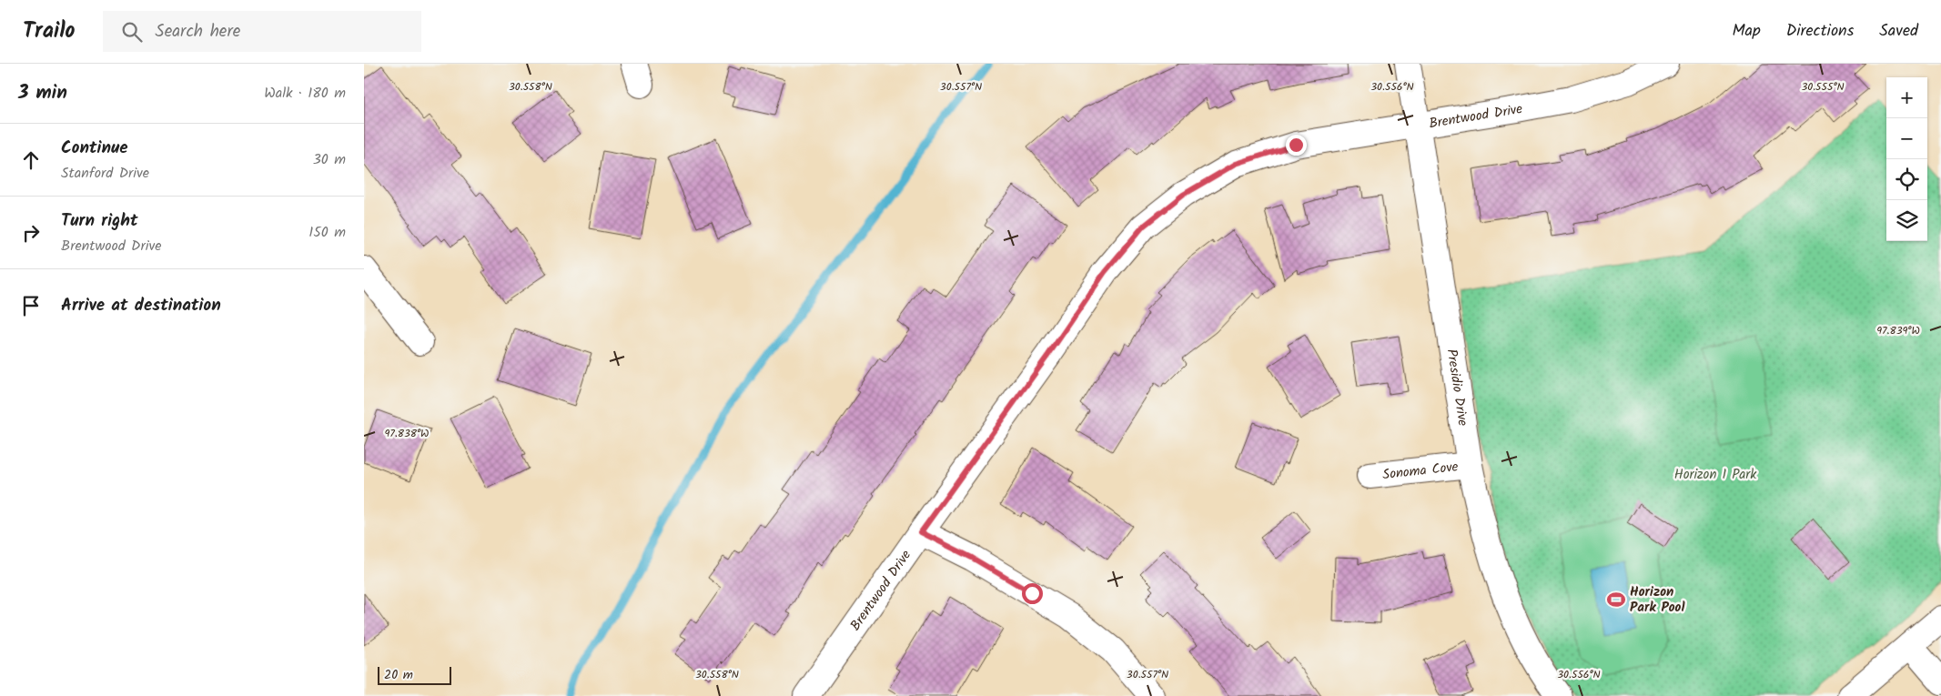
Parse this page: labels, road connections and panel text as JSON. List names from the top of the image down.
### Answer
{
  "streets": {
    "street": ["Brentwood Drive", "Presidio Drive", "Sonoma Cove"]
  },
  "crossings": [
    ["Brentwood Drive", "Presidio Drive"],
    ["Presidio Drive", "Sonoma Cove"]
  ],
  "parks": ["Horizon 1 Park"],
  "places": {
    "sports": ["Horizon Park Pool"]
  },
  "scale_bar": "20 m",
  "page": {
    "header": "Trailo",
    "search": "Search here",
    "nav": ["Map", "Directions", "Saved"],
    "heading": ["3 min", "Walk · 180 m"],
    "map_buttons": ["+", "−"],
    "list": [
      ["Continue", "Stanford Drive", "30 m"],
      ["Turn right", "Brentwood Drive", "150 m"],
      "Arrive at destination"
    ],
    "scale": "20 m"
  },
  "coordinates": [
    "30.558°N",
    "30.557°N",
    "30.556°N",
    "30.555°N",
    "97.839°W",
    "97.838°W"
  ]
}
